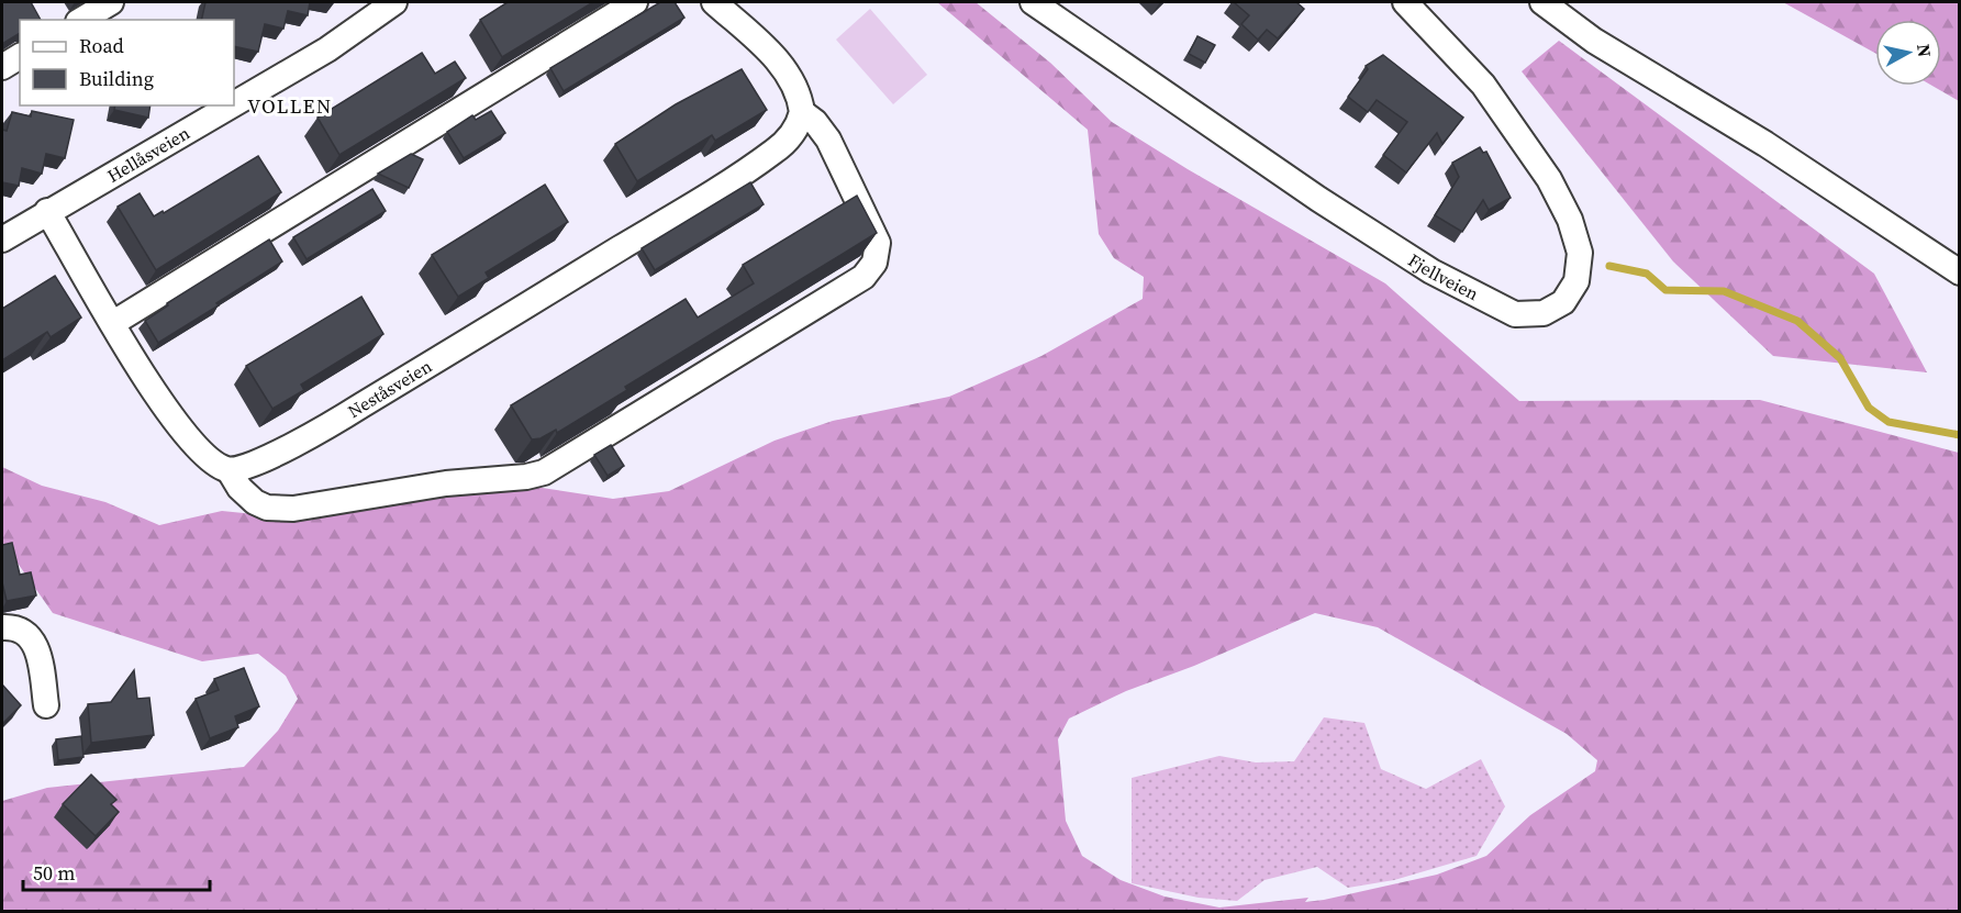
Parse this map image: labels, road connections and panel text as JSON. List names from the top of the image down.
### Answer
{
  "streets": {
    "street": ["Hellåsveien", "Fjellveien", "Neståsveien"]
  },
  "districts": ["VOLLEN"],
  "legend": ["Road", "Building"],
  "scale_bar": "50 m",
  "north": "right"
}
